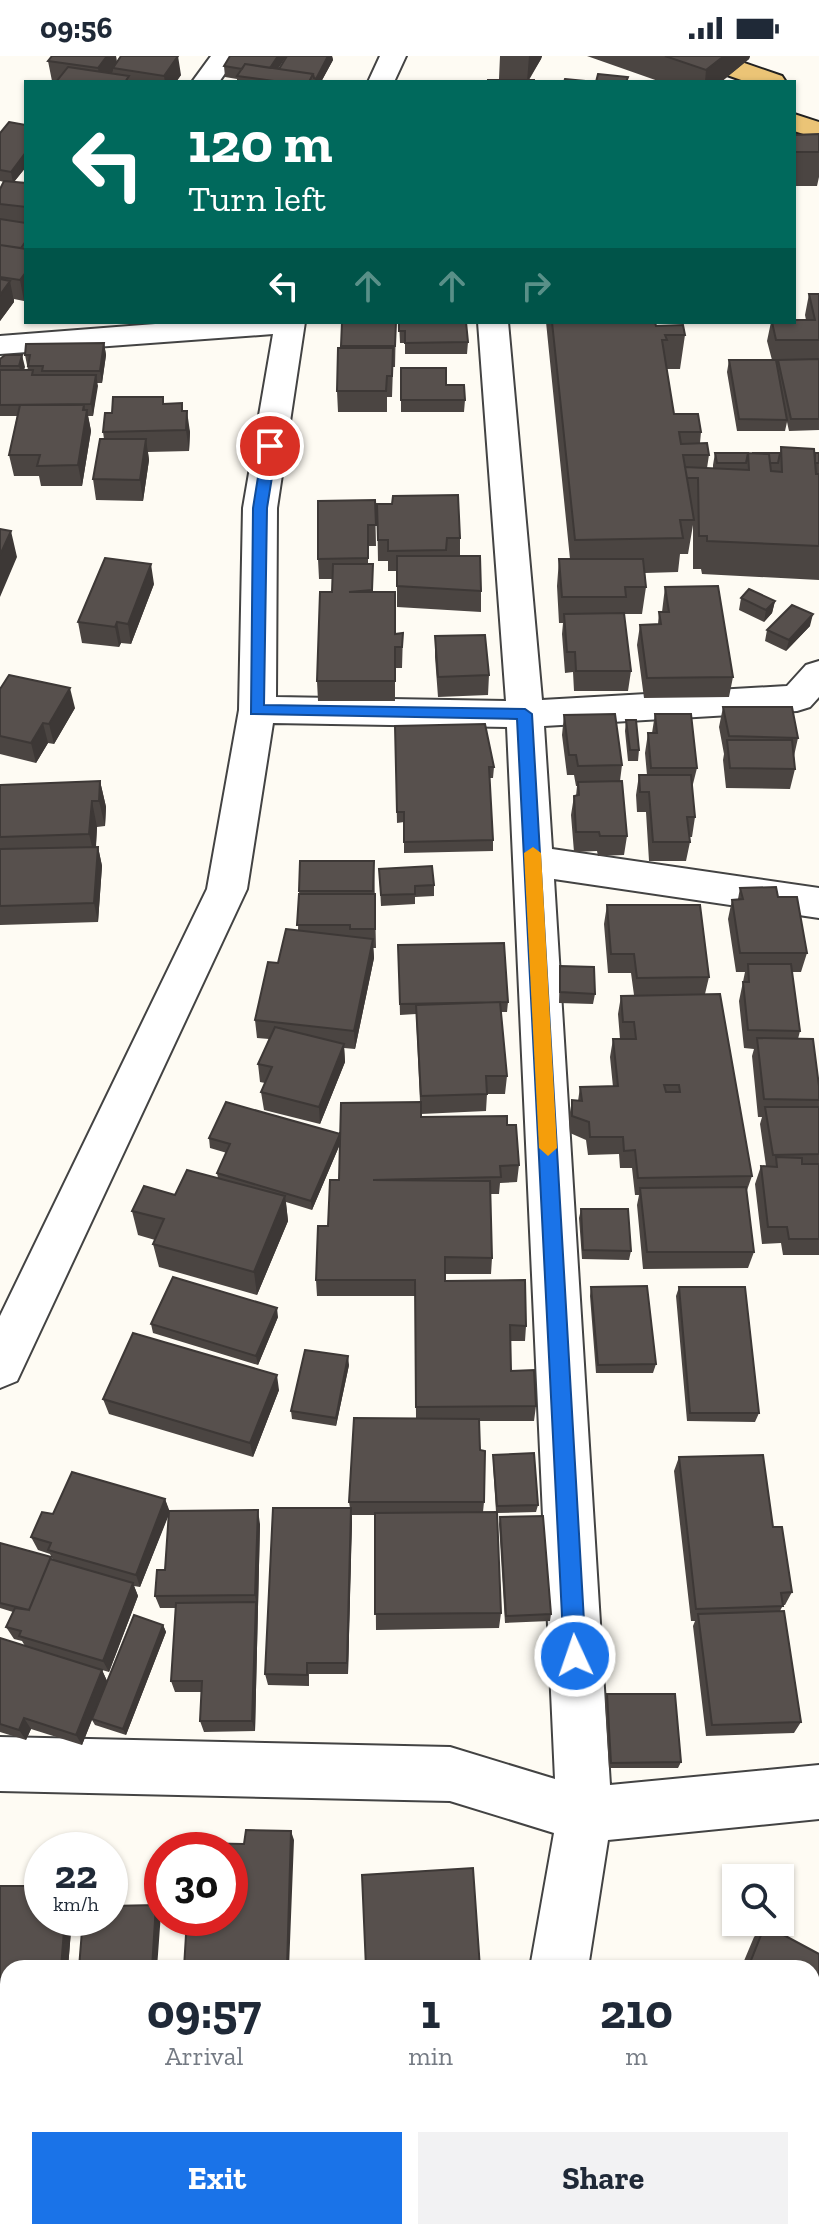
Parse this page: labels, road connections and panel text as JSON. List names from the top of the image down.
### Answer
{
  "page": {
    "status": "09:56",
    "turn": ["120 m", "Turn left"],
    "speed": "22 km/h",
    "limit": "30",
    "eta": [
      "09:57",
      "Arrival",
      "1",
      "min",
      "210",
      "m"
    ],
    "buttons": ["Exit", "Share"]
  }
}
